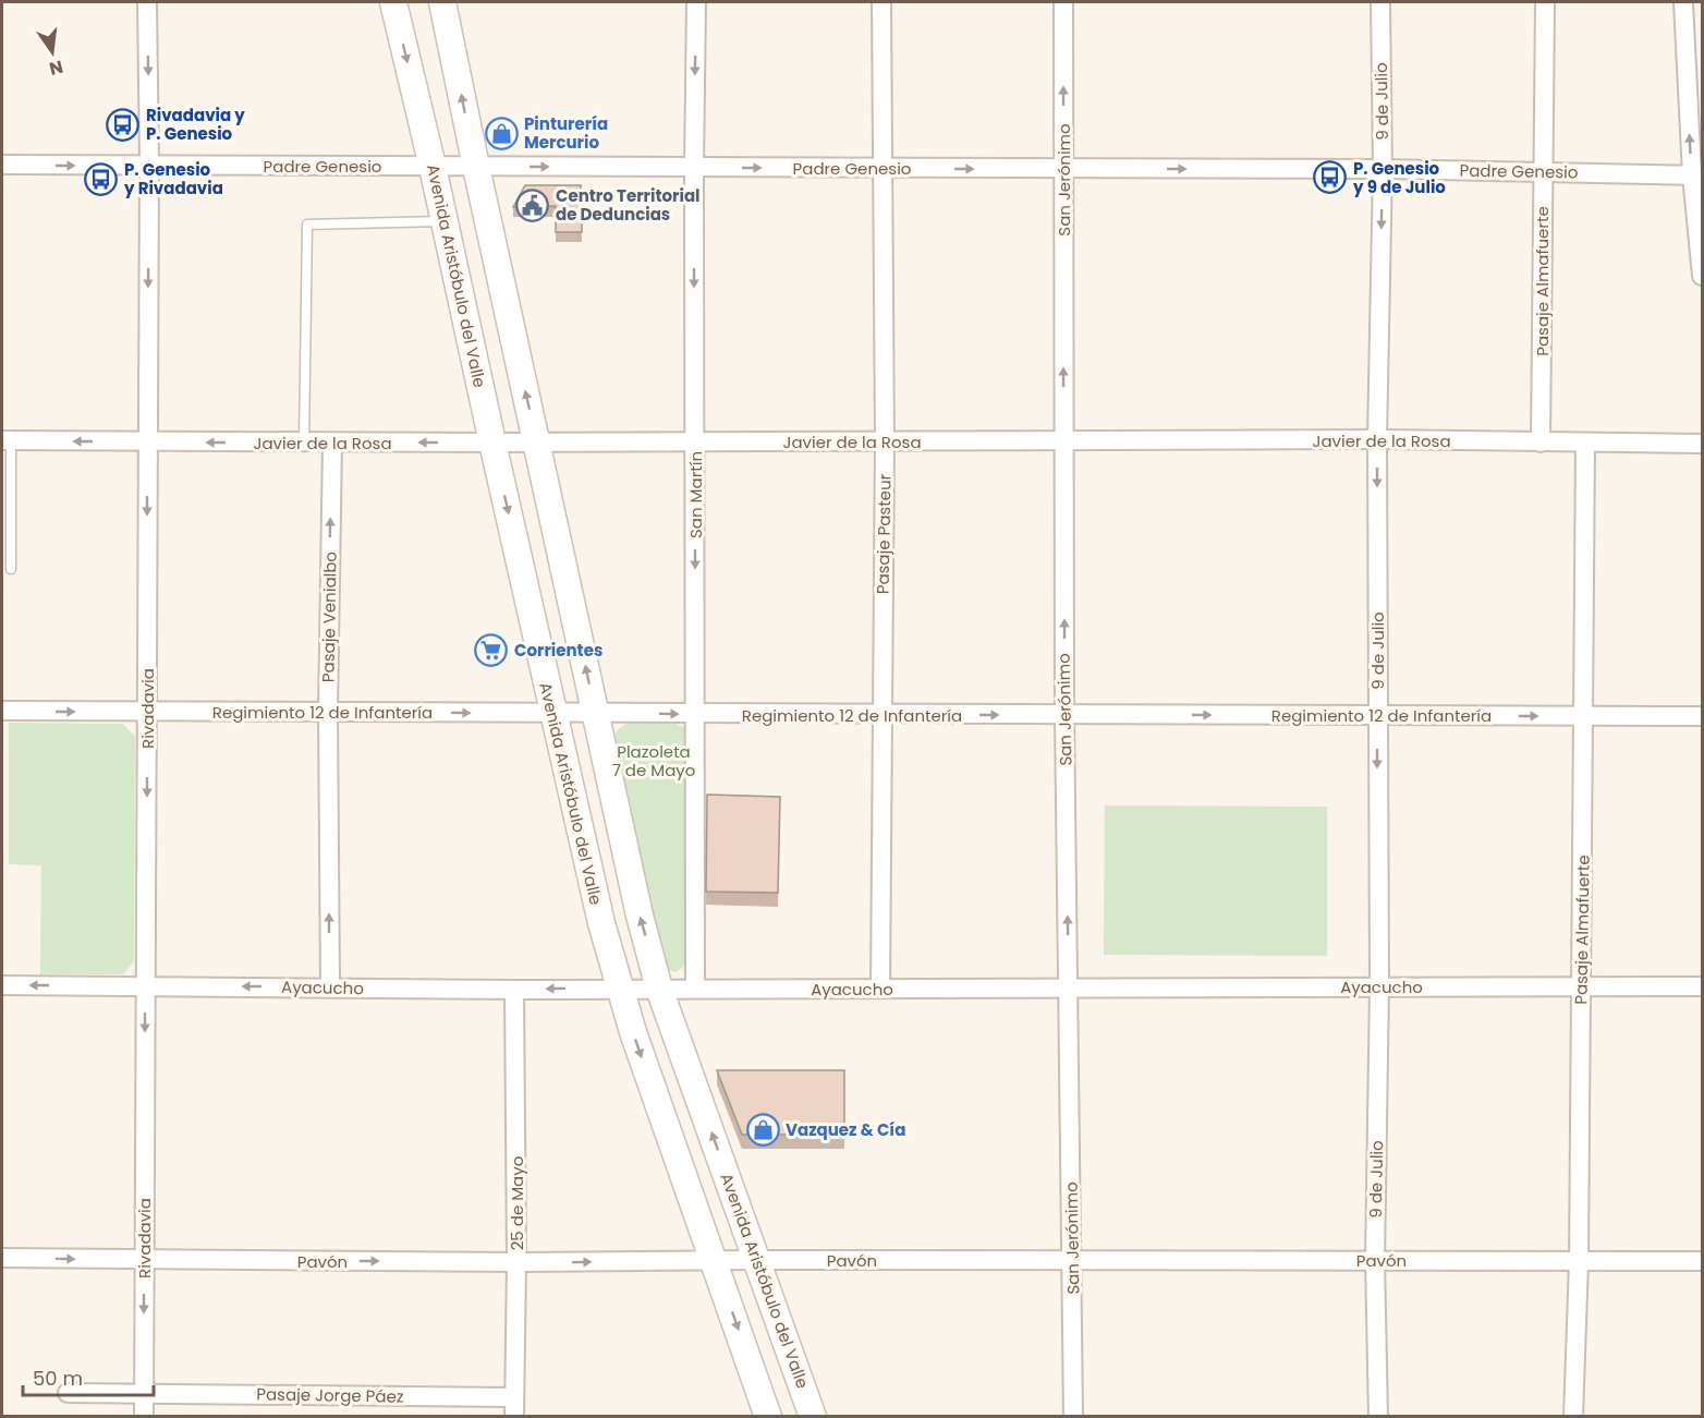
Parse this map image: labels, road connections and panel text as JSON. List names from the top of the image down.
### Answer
{
  "streets": {
    "main road": ["Avenida Aristóbulo del Valle"],
    "street": [
      "9 de Julio",
      "Padre Genesio",
      "San Jerónimo",
      "Pasaje Almafuerte",
      "Javier de la Rosa",
      "San Martín",
      "Pasaje Pasteur",
      "Pasaje Venialbo",
      "Rivadavia",
      "Regimiento 12 de Infantería",
      "Ayacucho",
      "25 de Mayo",
      "Pavón",
      "Pasaje Jorge Páez"
    ]
  },
  "crossings": [
    ["9 de Julio", "Padre Genesio"],
    ["9 de Julio", "Javier de la Rosa"],
    ["9 de Julio", "Regimiento 12 de Infantería"],
    ["9 de Julio", "Ayacucho"],
    ["9 de Julio", "Pavón"],
    ["Padre Genesio", "San Jerónimo"],
    ["Padre Genesio", "Avenida Aristóbulo del Valle"],
    ["Padre Genesio", "Pasaje Almafuerte"],
    ["Padre Genesio", "San Martín"],
    ["Padre Genesio", "Pasaje Pasteur"],
    ["Padre Genesio", "Rivadavia"],
    ["San Jerónimo", "Javier de la Rosa"],
    ["San Jerónimo", "Regimiento 12 de Infantería"],
    ["San Jerónimo", "Ayacucho"],
    ["San Jerónimo", "Pavón"],
    ["Avenida Aristóbulo del Valle", "Javier de la Rosa"],
    ["Avenida Aristóbulo del Valle", "Regimiento 12 de Infantería"],
    ["Avenida Aristóbulo del Valle", "Ayacucho"],
    ["Avenida Aristóbulo del Valle", "Pavón"],
    ["Pasaje Almafuerte", "Javier de la Rosa"],
    ["Pasaje Almafuerte", "Regimiento 12 de Infantería"],
    ["Pasaje Almafuerte", "Ayacucho"],
    ["Pasaje Almafuerte", "Pavón"],
    ["Javier de la Rosa", "San Martín"],
    ["Javier de la Rosa", "Pasaje Pasteur"],
    ["Javier de la Rosa", "Pasaje Venialbo"],
    ["Javier de la Rosa", "Rivadavia"],
    ["San Martín", "Regimiento 12 de Infantería"],
    ["San Martín", "Ayacucho"],
    ["Pasaje Pasteur", "Regimiento 12 de Infantería"],
    ["Pasaje Pasteur", "Ayacucho"],
    ["Pasaje Venialbo", "Regimiento 12 de Infantería"],
    ["Pasaje Venialbo", "Ayacucho"],
    ["Rivadavia", "Regimiento 12 de Infantería"],
    ["Rivadavia", "Ayacucho"],
    ["Rivadavia", "Pavón"],
    ["Rivadavia", "Pasaje Jorge Páez"],
    ["Ayacucho", "25 de Mayo"],
    ["25 de Mayo", "Pavón"],
    ["25 de Mayo", "Pasaje Jorge Páez"]
  ],
  "one_way": [
    "9 de Julio",
    "Padre Genesio",
    "San Jerónimo",
    "San Martín",
    "Pasaje Venialbo",
    "Rivadavia",
    "Regimiento 12 de Infantería",
    "Pavón"
  ],
  "parks": ["Plazoleta 7 de Mayo"],
  "places": {
    "bus stop": ["Rivadavia y P. Genesio", "P. Genesio y 9 de Julio", "P. Genesio y Rivadavia"],
    "shop": ["Pinturería Mercurio", "Vazquez & Cía"],
    "public building": ["Centro Territorial de Deduncias"],
    "supermarket": ["Corrientes"]
  },
  "scale_bar": "50 m",
  "north": "bottom"
}
